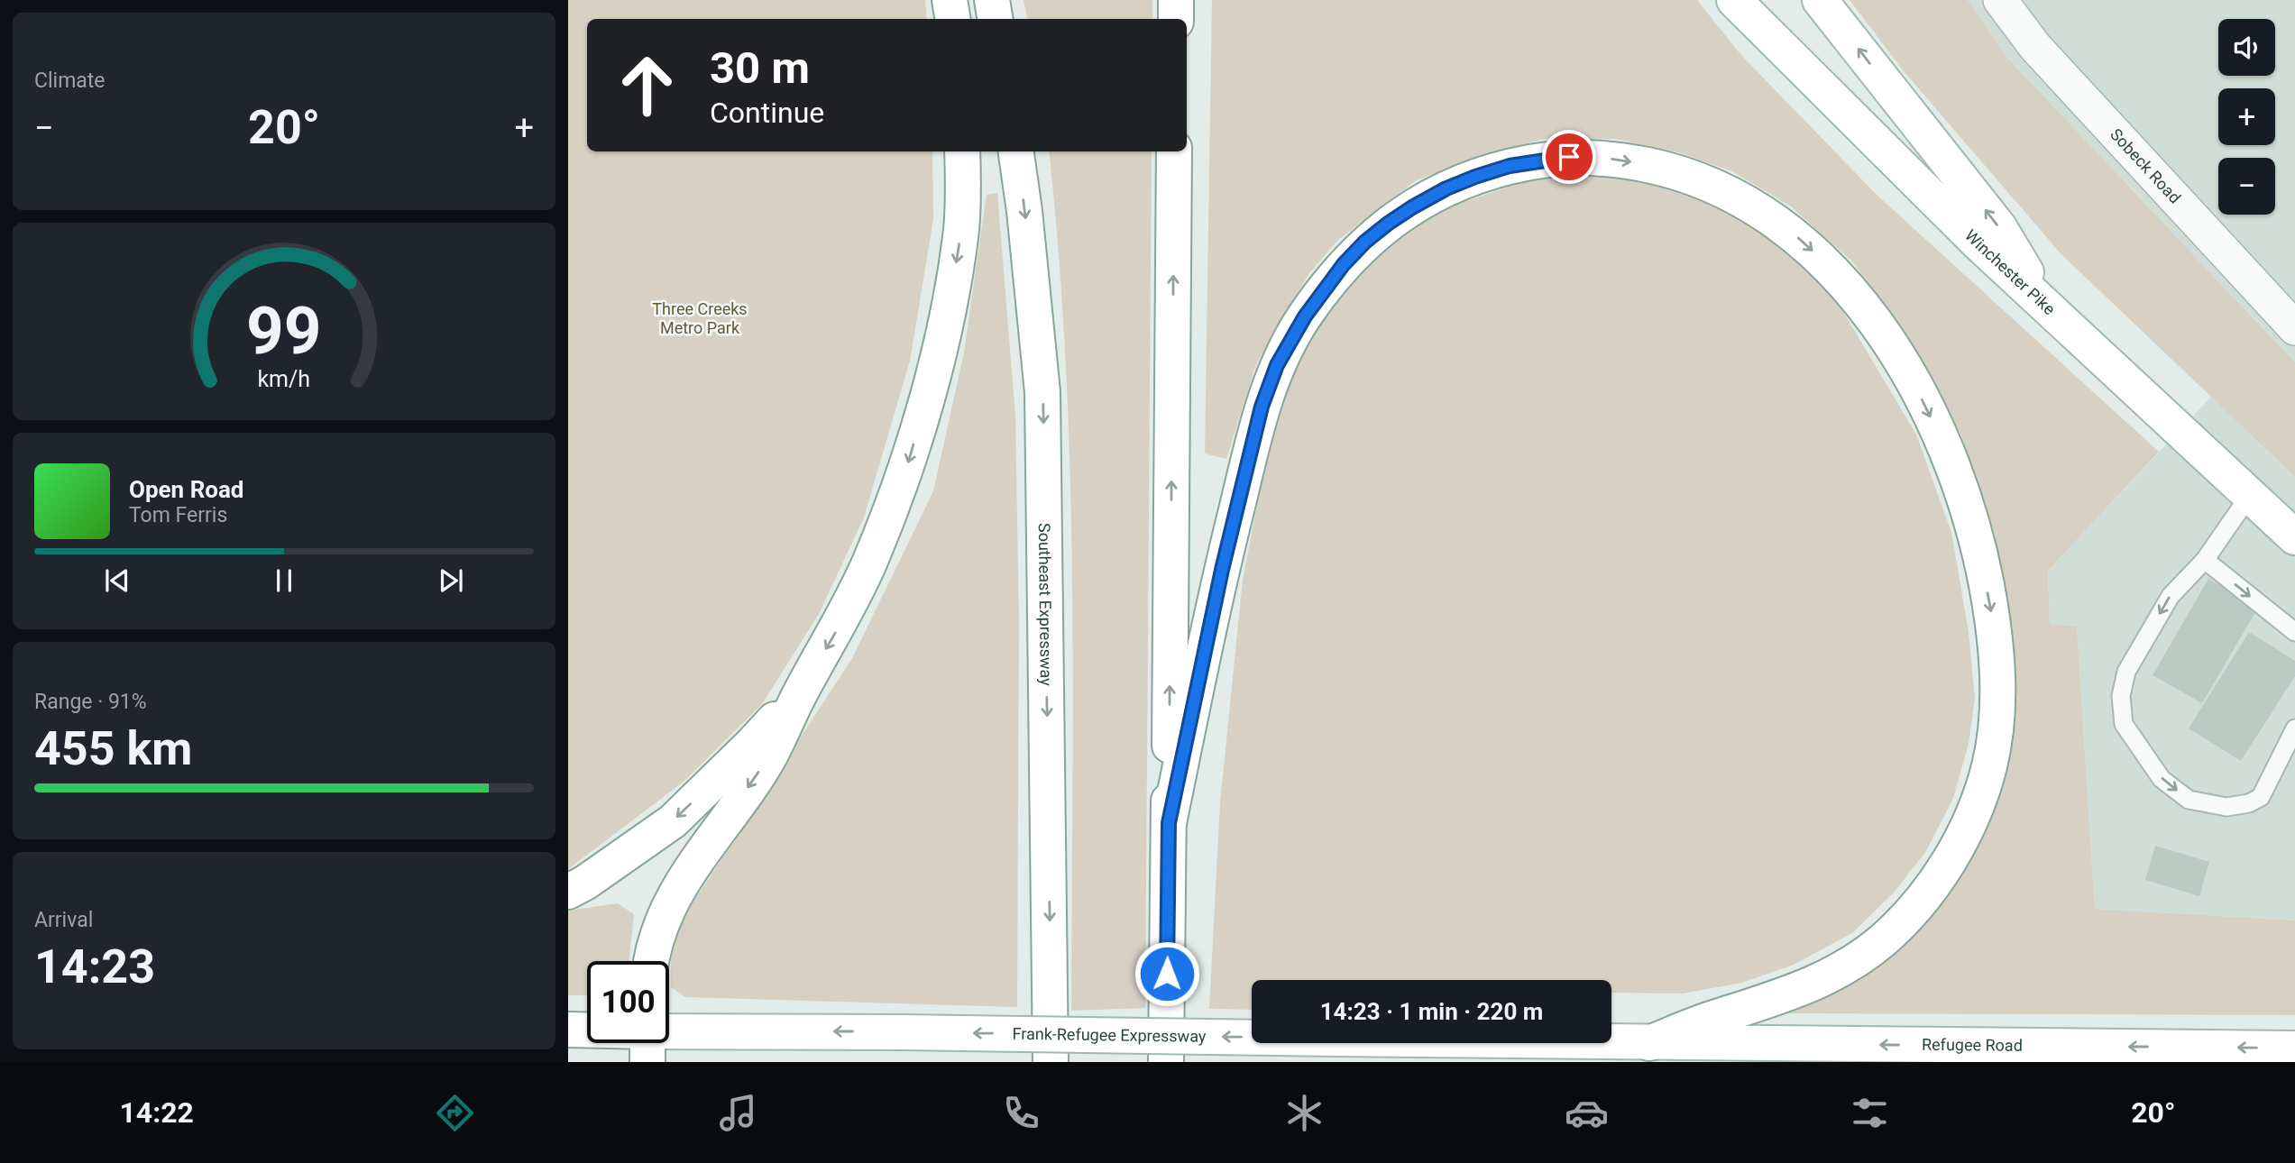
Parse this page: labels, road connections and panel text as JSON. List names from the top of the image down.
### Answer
{
  "streets": {
    "main road": [
      "Winchester Pike",
      "Southeast Expressway",
      "Frank-Refugee Expressway",
      "Refugee Road"
    ],
    "street": ["Sobeck Road"]
  },
  "crossings": [
    ["Frank-Refugee Expressway", "Refugee Road"]
  ],
  "one_way": ["Frank-Refugee Expressway", "Refugee Road"],
  "parks": ["Three Creeks Metro Park"],
  "page": {
    "tile": [
      "Climate",
      ["Range · 91%", "455 km"],
      ["Arrival", "14:23"]
    ],
    "map_buttons": ["+", "−"],
    "turn": ["30 m", "Continue"],
    "heat": ["−", "20°", "+"],
    "song": ["Open Road", "Tom Ferris"],
    "limit": "100",
    "trip": "14:23 · 1 min · 220 m",
    "tabs": ["14:22", "20°"],
    "gauge": ["99", "km/h"]
  }
}
